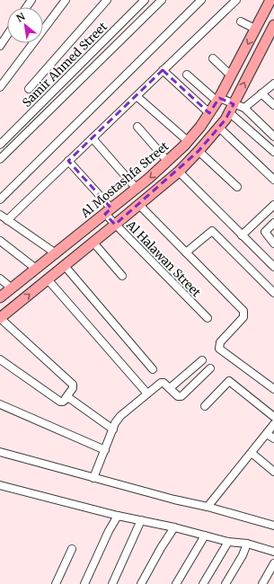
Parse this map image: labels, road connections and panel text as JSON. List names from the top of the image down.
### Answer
{
  "streets": {
    "street": ["Samir Ahmed Street", "Al Mostashfa Street", "Al Halawan Street"]
  },
  "crossings": [
    ["Al Mostashfa Street", "Al Halawan Street"]
  ],
  "north": "top left"
}
